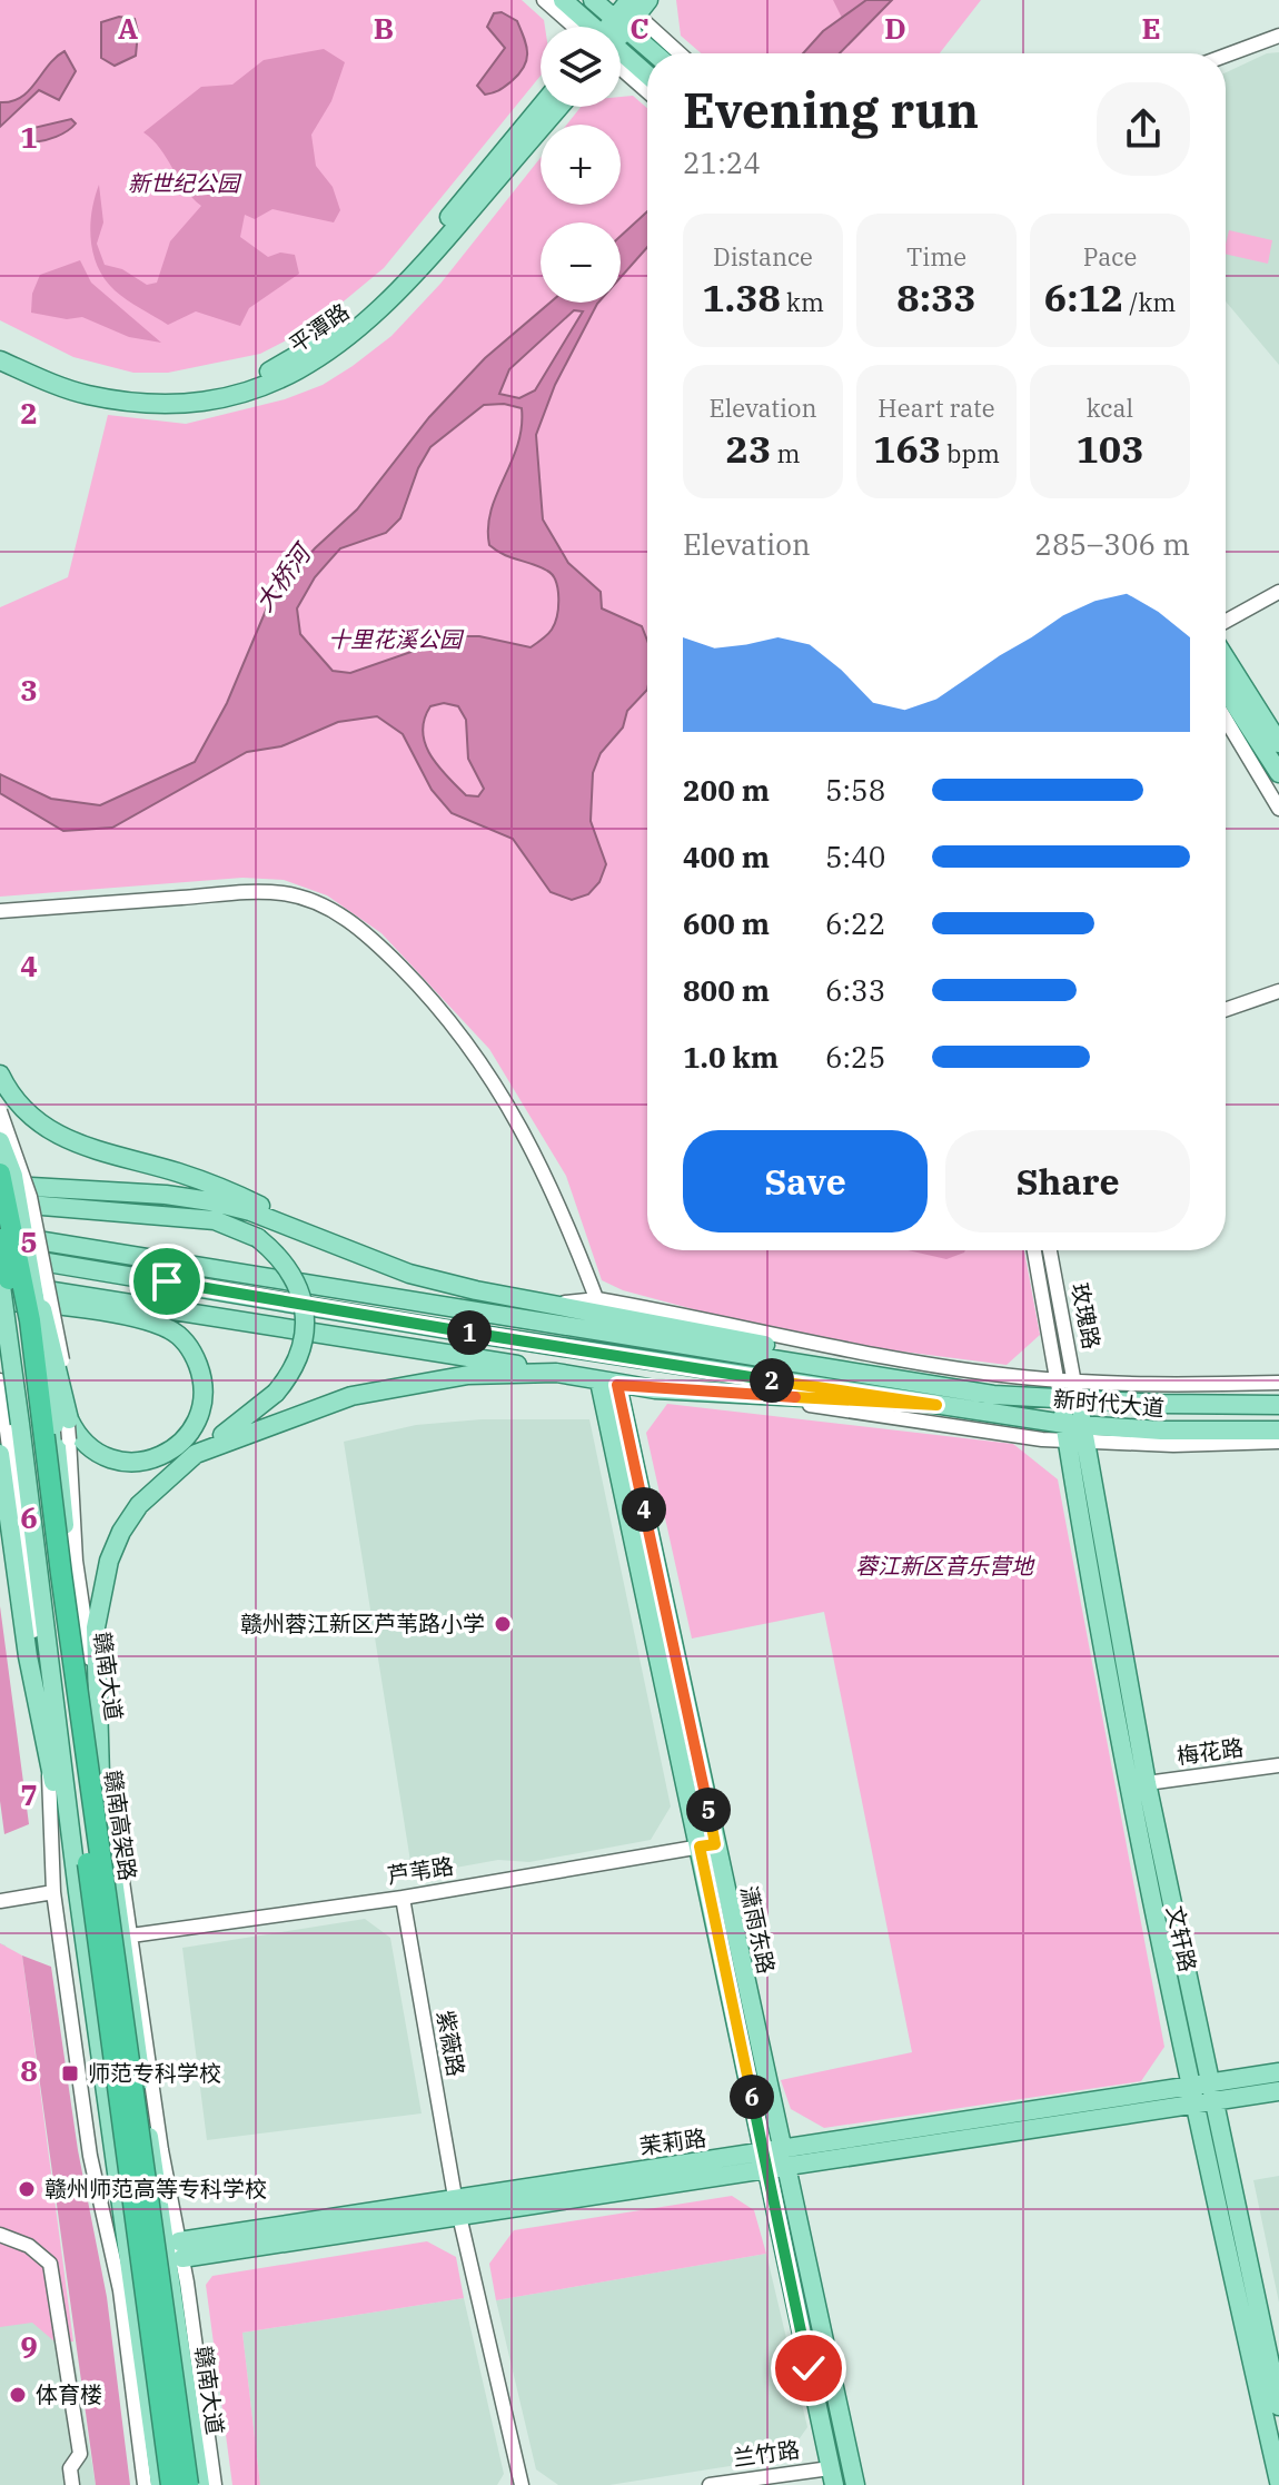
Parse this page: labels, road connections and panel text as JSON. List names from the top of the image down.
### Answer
{
  "streets": {
    "highway": ["赣南高架路"],
    "main road": [
      "平潭路",
      "新时代大道",
      "赣南大道",
      "潇雨东路",
      "文轩路",
      "茉莉路"
    ],
    "street": [
      "玫瑰路",
      "梅花路",
      "芦苇路",
      "紫薇路",
      "兰竹路"
    ]
  },
  "crossings": [
    ["玫瑰路", "文轩路"],
    ["新时代大道", "文轩路"],
    ["梅花路", "文轩路"],
    ["芦苇路", "潇雨东路"],
    ["芦苇路", "紫薇路"],
    ["潇雨东路", "茉莉路"],
    ["潇雨东路", "兰竹路"],
    ["文轩路", "茉莉路"],
    ["紫薇路", "茉莉路"]
  ],
  "water": ["大桥河"],
  "parks": ["新世纪公园", "十里花溪公园", "蓉江新区音乐营地"],
  "places": {
    "other": ["赣州蓉江新区芦苇路小学", "赣州师范高等专科学校", "体育楼"],
    "transit": ["师范专科学校"]
  },
  "page": {
    "map_buttons": ["+", "−"],
    "heading": ["Evening run", "21:24"],
    "stats": [
      ["Distance", "1.38 km"],
      ["Time", "8:33"],
      ["Pace", "6:12 /km"],
      ["Elevation", "23 m"],
      ["Heart rate", "163 bpm"],
      ["kcal", "103"]
    ],
    "chart": ["Elevation", "285–306 m"],
    "list": [
      {
        "name": "200 m",
        "note": "5:58"
      },
      {
        "name": "400 m",
        "note": "5:40"
      },
      {
        "name": "600 m",
        "note": "6:22"
      },
      {
        "name": "800 m",
        "note": "6:33"
      },
      {
        "name": "1.0 km",
        "note": "6:25"
      }
    ],
    "buttons": ["Save", "Share"],
    "pins": [
      "1",
      "2",
      "4",
      "5",
      "6"
    ]
  },
  "grid": {
    "columns": [
      "A",
      "B",
      "C",
      "D",
      "E"
    ],
    "rows": [
      "1",
      "2",
      "3",
      "4",
      "5",
      "6",
      "7",
      "8",
      "9"
    ]
  }
}
